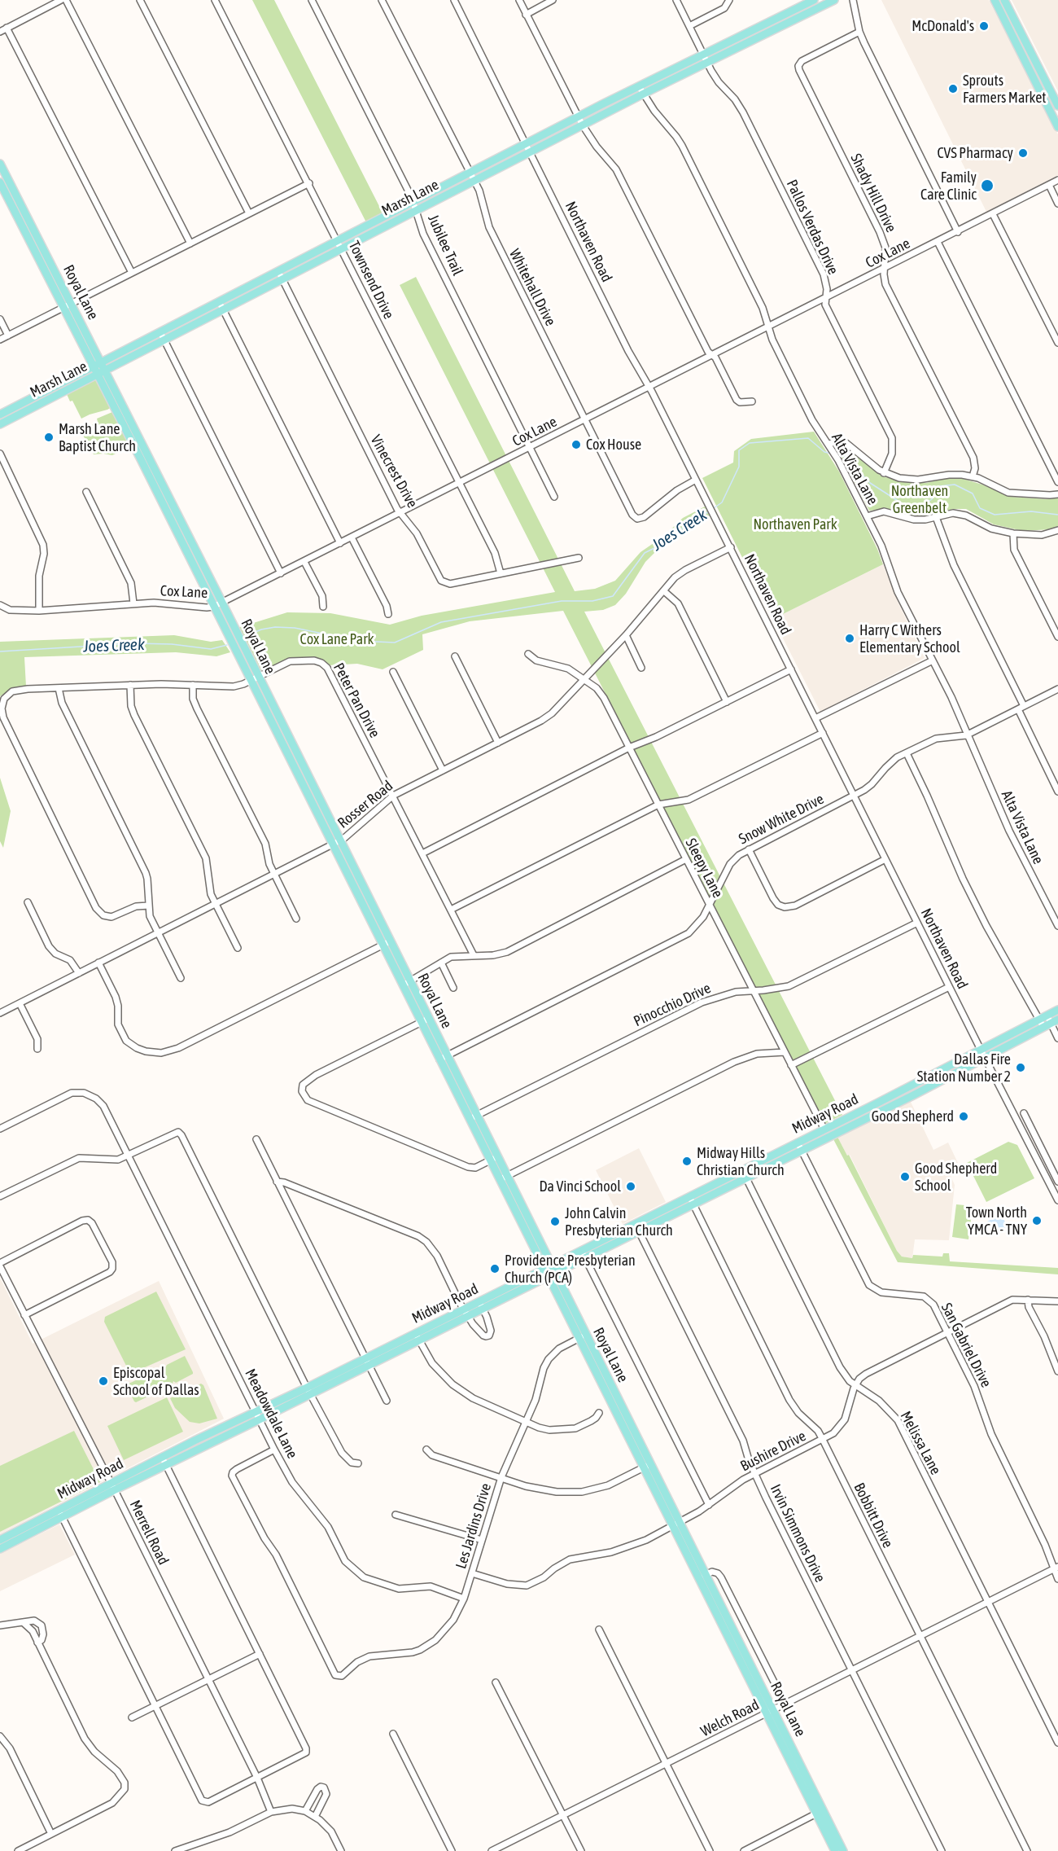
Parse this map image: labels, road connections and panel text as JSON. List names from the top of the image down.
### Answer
{
  "streets": {
    "main road": ["Marsh Lane", "Royal Lane", "Midway Road"],
    "street": [
      "Shady Hill Drive",
      "Pallos Verdas Drive",
      "Northaven Road",
      "Jubilee Trail",
      "Cox Lane",
      "Townsend Drive",
      "Whitehall Drive",
      "Alta Vista Lane",
      "Vinecrest Drive",
      "Peter Pan Drive",
      "Rosser Road",
      "Snow White Drive",
      "Sleepy Lane",
      "Pinocchio Drive",
      "San Gabriel Drive",
      "Meadowdale Lane",
      "Melissa Lane",
      "Bushire Drive",
      "Bobbitt Drive",
      "Les Jardins Drive",
      "Merrell Road",
      "Irvin Simmons Drive",
      "Welch Road"
    ]
  },
  "crossings": [
    ["Shady Hill Drive", "Cox Lane"],
    ["Marsh Lane", "Pallos Verdas Drive"],
    ["Marsh Lane", "Northaven Road"],
    ["Marsh Lane", "Jubilee Trail"],
    ["Marsh Lane", "Townsend Drive"],
    ["Marsh Lane", "Whitehall Drive"],
    ["Marsh Lane", "Royal Lane"],
    ["Marsh Lane", "Alta Vista Lane"],
    ["Marsh Lane", "Vinecrest Drive"],
    ["Pallos Verdas Drive", "Cox Lane"],
    ["Northaven Road", "Cox Lane"],
    ["Northaven Road", "Whitehall Drive"],
    ["Northaven Road", "Rosser Road"],
    ["Northaven Road", "Snow White Drive"],
    ["Northaven Road", "Pinocchio Drive"],
    ["Northaven Road", "Midway Road"],
    ["Jubilee Trail", "Cox Lane"],
    ["Cox Lane", "Townsend Drive"],
    ["Cox Lane", "Whitehall Drive"],
    ["Cox Lane", "Royal Lane"],
    ["Cox Lane", "Alta Vista Lane"],
    ["Cox Lane", "Vinecrest Drive"],
    ["Townsend Drive", "Vinecrest Drive"],
    ["Royal Lane", "Peter Pan Drive"],
    ["Royal Lane", "Rosser Road"],
    ["Royal Lane", "Snow White Drive"],
    ["Royal Lane", "Pinocchio Drive"],
    ["Royal Lane", "Midway Road"],
    ["Royal Lane", "Bushire Drive"],
    ["Royal Lane", "Les Jardins Drive"],
    ["Royal Lane", "Welch Road"],
    ["Alta Vista Lane", "Snow White Drive"],
    ["Peter Pan Drive", "Rosser Road"],
    ["Rosser Road", "Sleepy Lane"],
    ["Snow White Drive", "Sleepy Lane"],
    ["Sleepy Lane", "Pinocchio Drive"],
    ["Sleepy Lane", "Midway Road"],
    ["Midway Road", "San Gabriel Drive"],
    ["Midway Road", "Meadowdale Lane"],
    ["Midway Road", "Melissa Lane"],
    ["Midway Road", "Bobbitt Drive"],
    ["Midway Road", "Merrell Road"],
    ["Midway Road", "Irvin Simmons Drive"],
    ["San Gabriel Drive", "Welch Road"],
    ["Meadowdale Lane", "Les Jardins Drive"],
    ["Melissa Lane", "Bushire Drive"],
    ["Melissa Lane", "Welch Road"],
    ["Bushire Drive", "Bobbitt Drive"],
    ["Bushire Drive", "Les Jardins Drive"],
    ["Bushire Drive", "Irvin Simmons Drive"],
    ["Bobbitt Drive", "Welch Road"],
    ["Irvin Simmons Drive", "Welch Road"]
  ],
  "water": ["Joes Creek"],
  "parks": ["Northaven Greenbelt", "Northaven Park", "Cox Lane Park"],
  "places": [
    "McDonald's",
    "Sprouts Farmers Market",
    "CVS Pharmacy",
    "Family Care Clinic",
    "Marsh Lane Baptist Church",
    "Cox House",
    "Harry C Withers Elementary School",
    "Dallas Fire Station Number 2",
    "Good Shepherd",
    "Midway Hills Christian Church",
    "Good Shepherd School",
    "Da Vinci School",
    "Town North YMCA - TNY",
    "John Calvin Presbyterian Church",
    "Providence Presbyterian Church (PCA)",
    "Episcopal School of Dallas"
  ]
}
